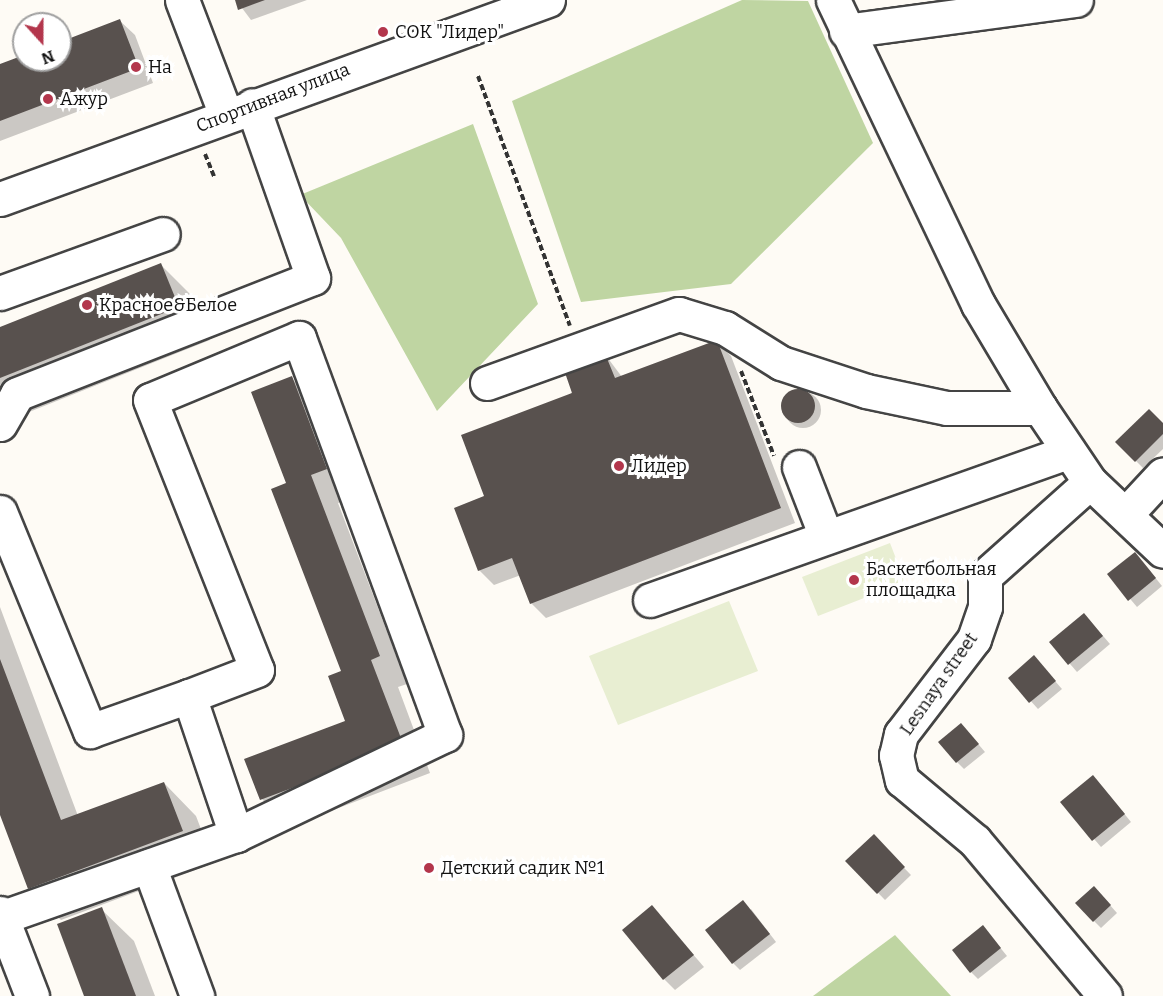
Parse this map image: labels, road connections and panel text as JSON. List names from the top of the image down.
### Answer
{
  "streets": {
    "street": ["Спортивная улица", "Lesnaya street"]
  },
  "places": [
    "СОК \"Лидер\"",
    "На",
    "Ажур",
    "Красное&Белое",
    "Лидер",
    "Баскетбольная площадка",
    "Детский садик №1"
  ],
  "north": "bottom"
}
